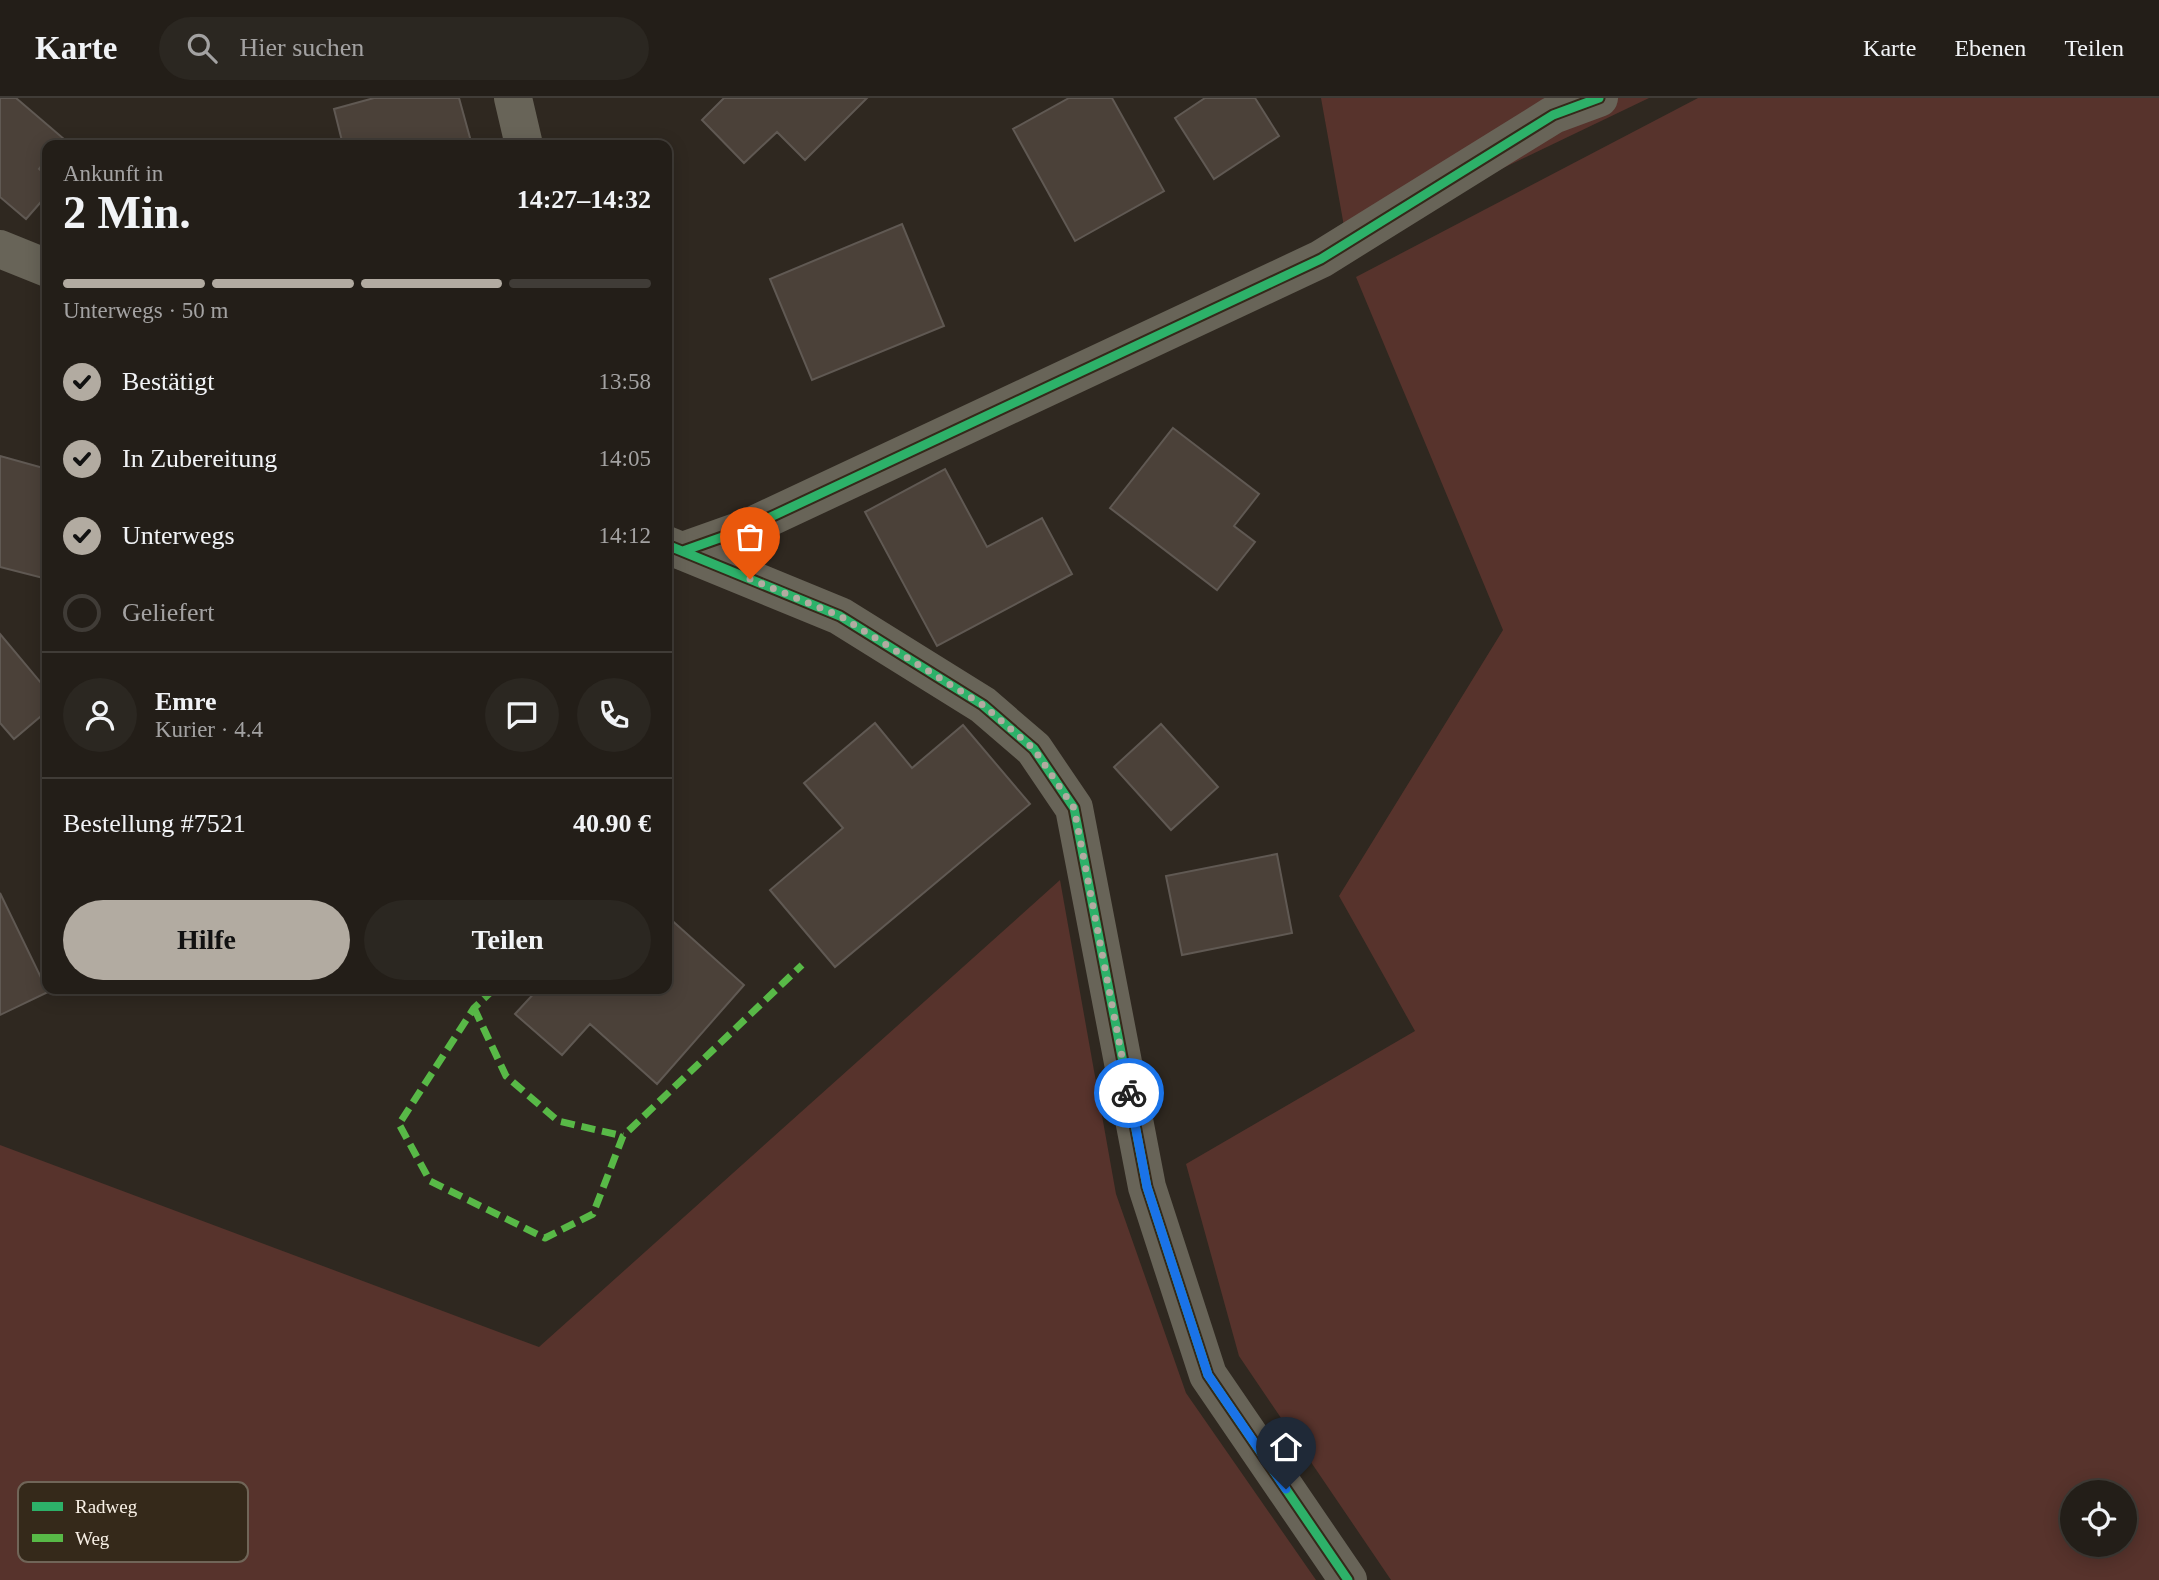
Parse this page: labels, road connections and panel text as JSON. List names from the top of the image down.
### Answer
{
  "legend": ["Radweg", "Weg"],
  "page": {
    "header": "Karte",
    "search": "Hier suchen",
    "nav": ["Karte", "Ebenen", "Teilen"],
    "heading": ["2 Min.", "Ankunft in", "14:27–14:32"],
    "panel": [
      "Emre",
      "Kurier · 4.4",
      "Bestellung #7521",
      "40.90 €"
    ],
    "bar": "Unterwegs · 50 m",
    "list": [
      ["Bestätigt", "13:58"],
      ["In Zubereitung", "14:05"],
      ["Unterwegs", "14:12"],
      "Geliefert"
    ],
    "buttons": ["Hilfe", "Teilen"]
  }
}
